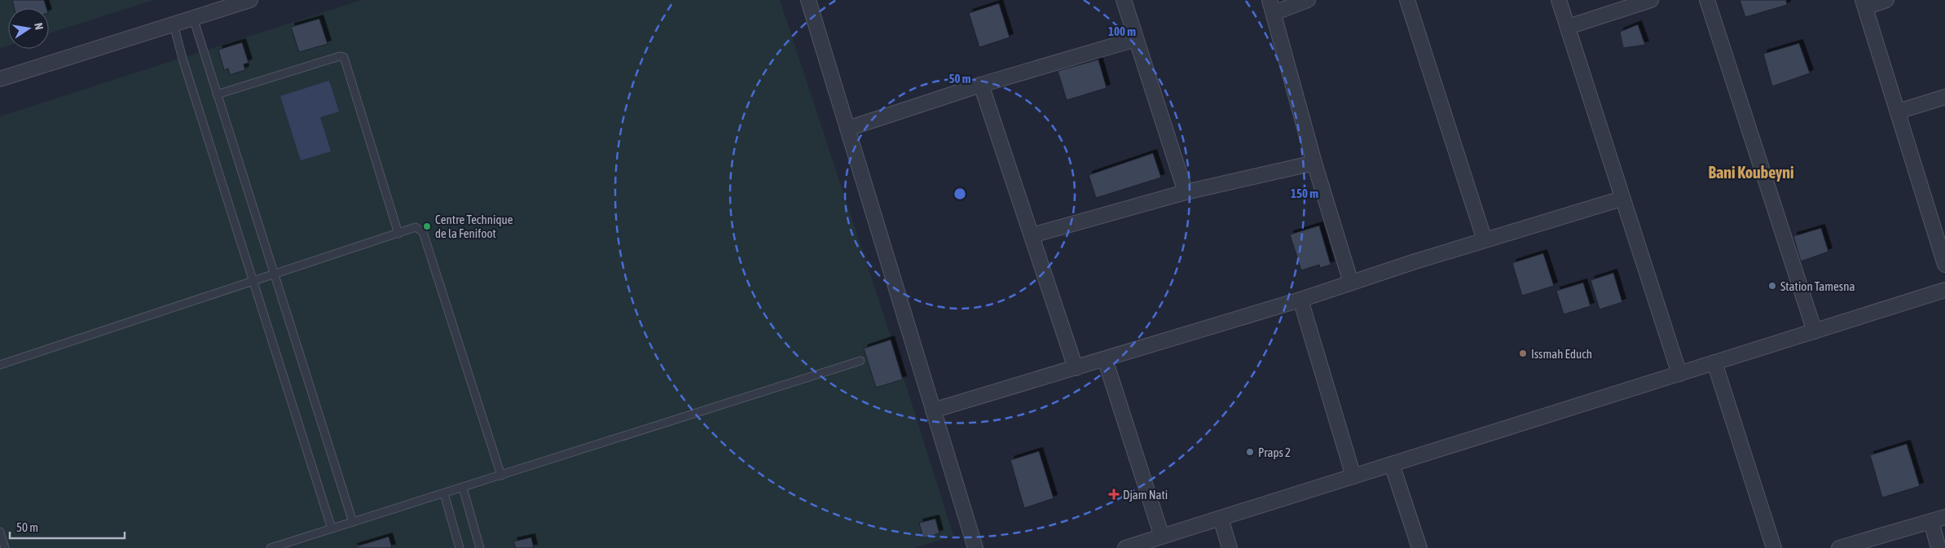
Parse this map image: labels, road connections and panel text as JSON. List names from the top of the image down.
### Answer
{
  "districts": ["Bani Koubeyni"],
  "places": {
    "other": [
      "Centre Technique de la Fenifoot",
      "Station Tamesna",
      "Issmah Educh",
      "Praps 2"
    ],
    "health": ["Djam Nati"]
  },
  "scale_bar": "50 m",
  "north": "right",
  "rings": ["100 m", "50 m", "150 m"]
}
